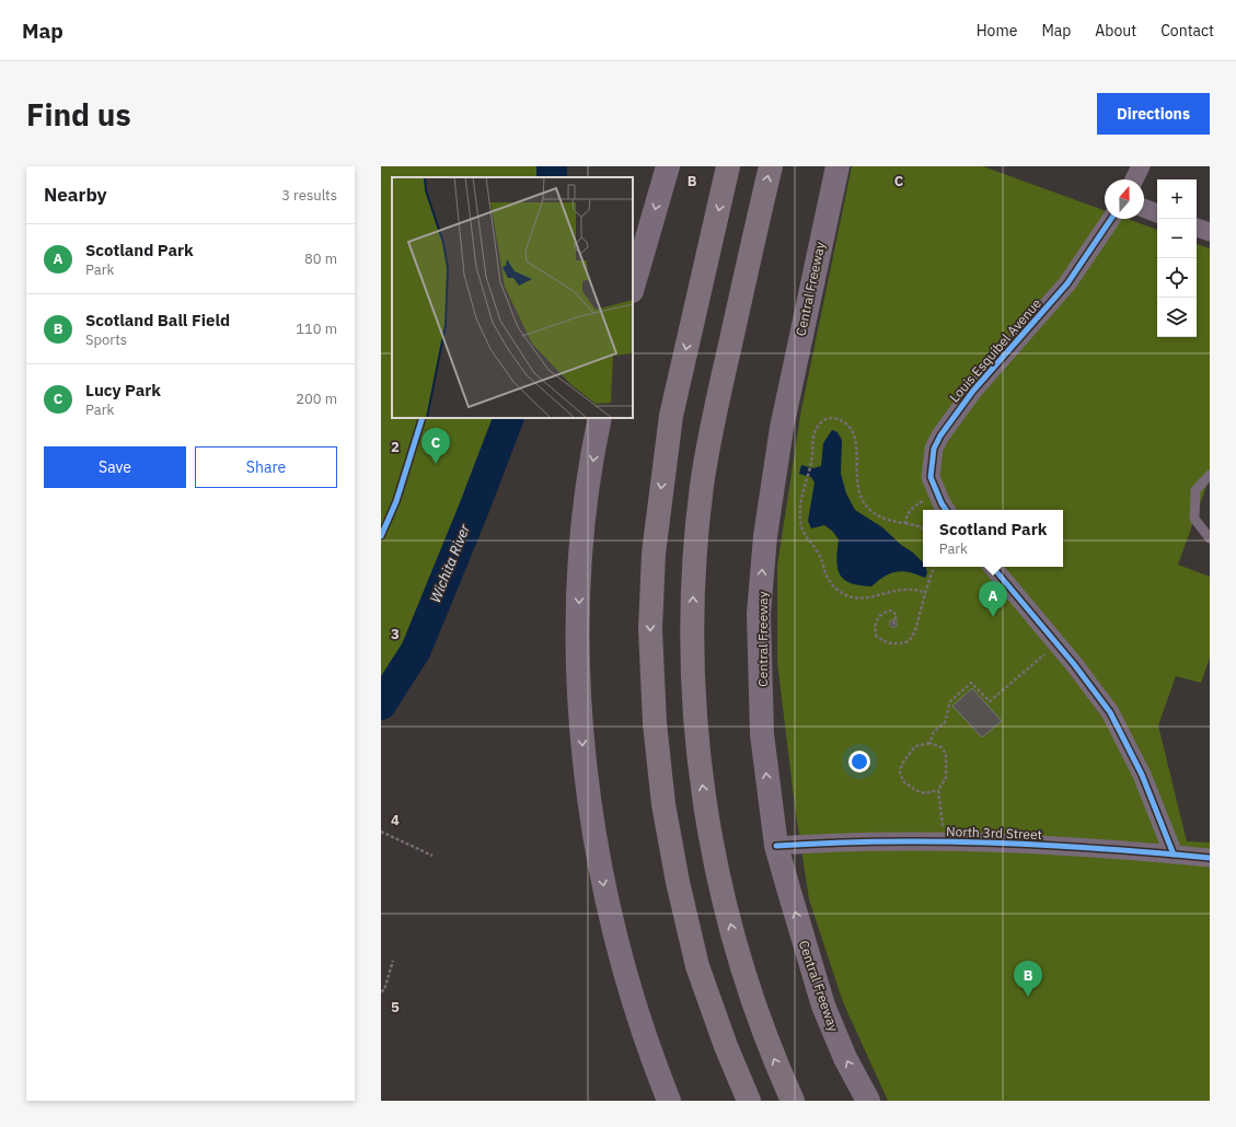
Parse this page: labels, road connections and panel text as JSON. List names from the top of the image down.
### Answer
{
  "streets": {
    "main road": ["Central Freeway"],
    "street": ["Louis Esquibel Avenue", "North 3rd Street"]
  },
  "crossings": [
    ["Central Freeway", "North 3rd Street"]
  ],
  "water": ["Wichita River"],
  "north": "top",
  "page": {
    "header": "Map",
    "nav": [
      "Home",
      "Map",
      "About",
      "Contact"
    ],
    "buttons": [
      "Directions",
      ["Save", "Share"]
    ],
    "title": "Find us",
    "heading": ["Nearby", "3 results"],
    "map_buttons": ["+", "−"],
    "list": [
      {
        "mark": "A",
        "name": "Scotland Park",
        "note": "Park",
        "value": "80 m"
      },
      {
        "mark": "B",
        "name": "Scotland Ball Field",
        "note": "Sports",
        "value": "110 m"
      },
      {
        "mark": "C",
        "name": "Lucy Park",
        "note": "Park",
        "value": "200 m"
      }
    ],
    "pins": ["C", "A", "B"],
    "popup": ["Scotland Park", "Park"]
  },
  "grid": {
    "columns": ["B", "C"],
    "rows": [
      "2",
      "3",
      "4",
      "5"
    ]
  }
}
